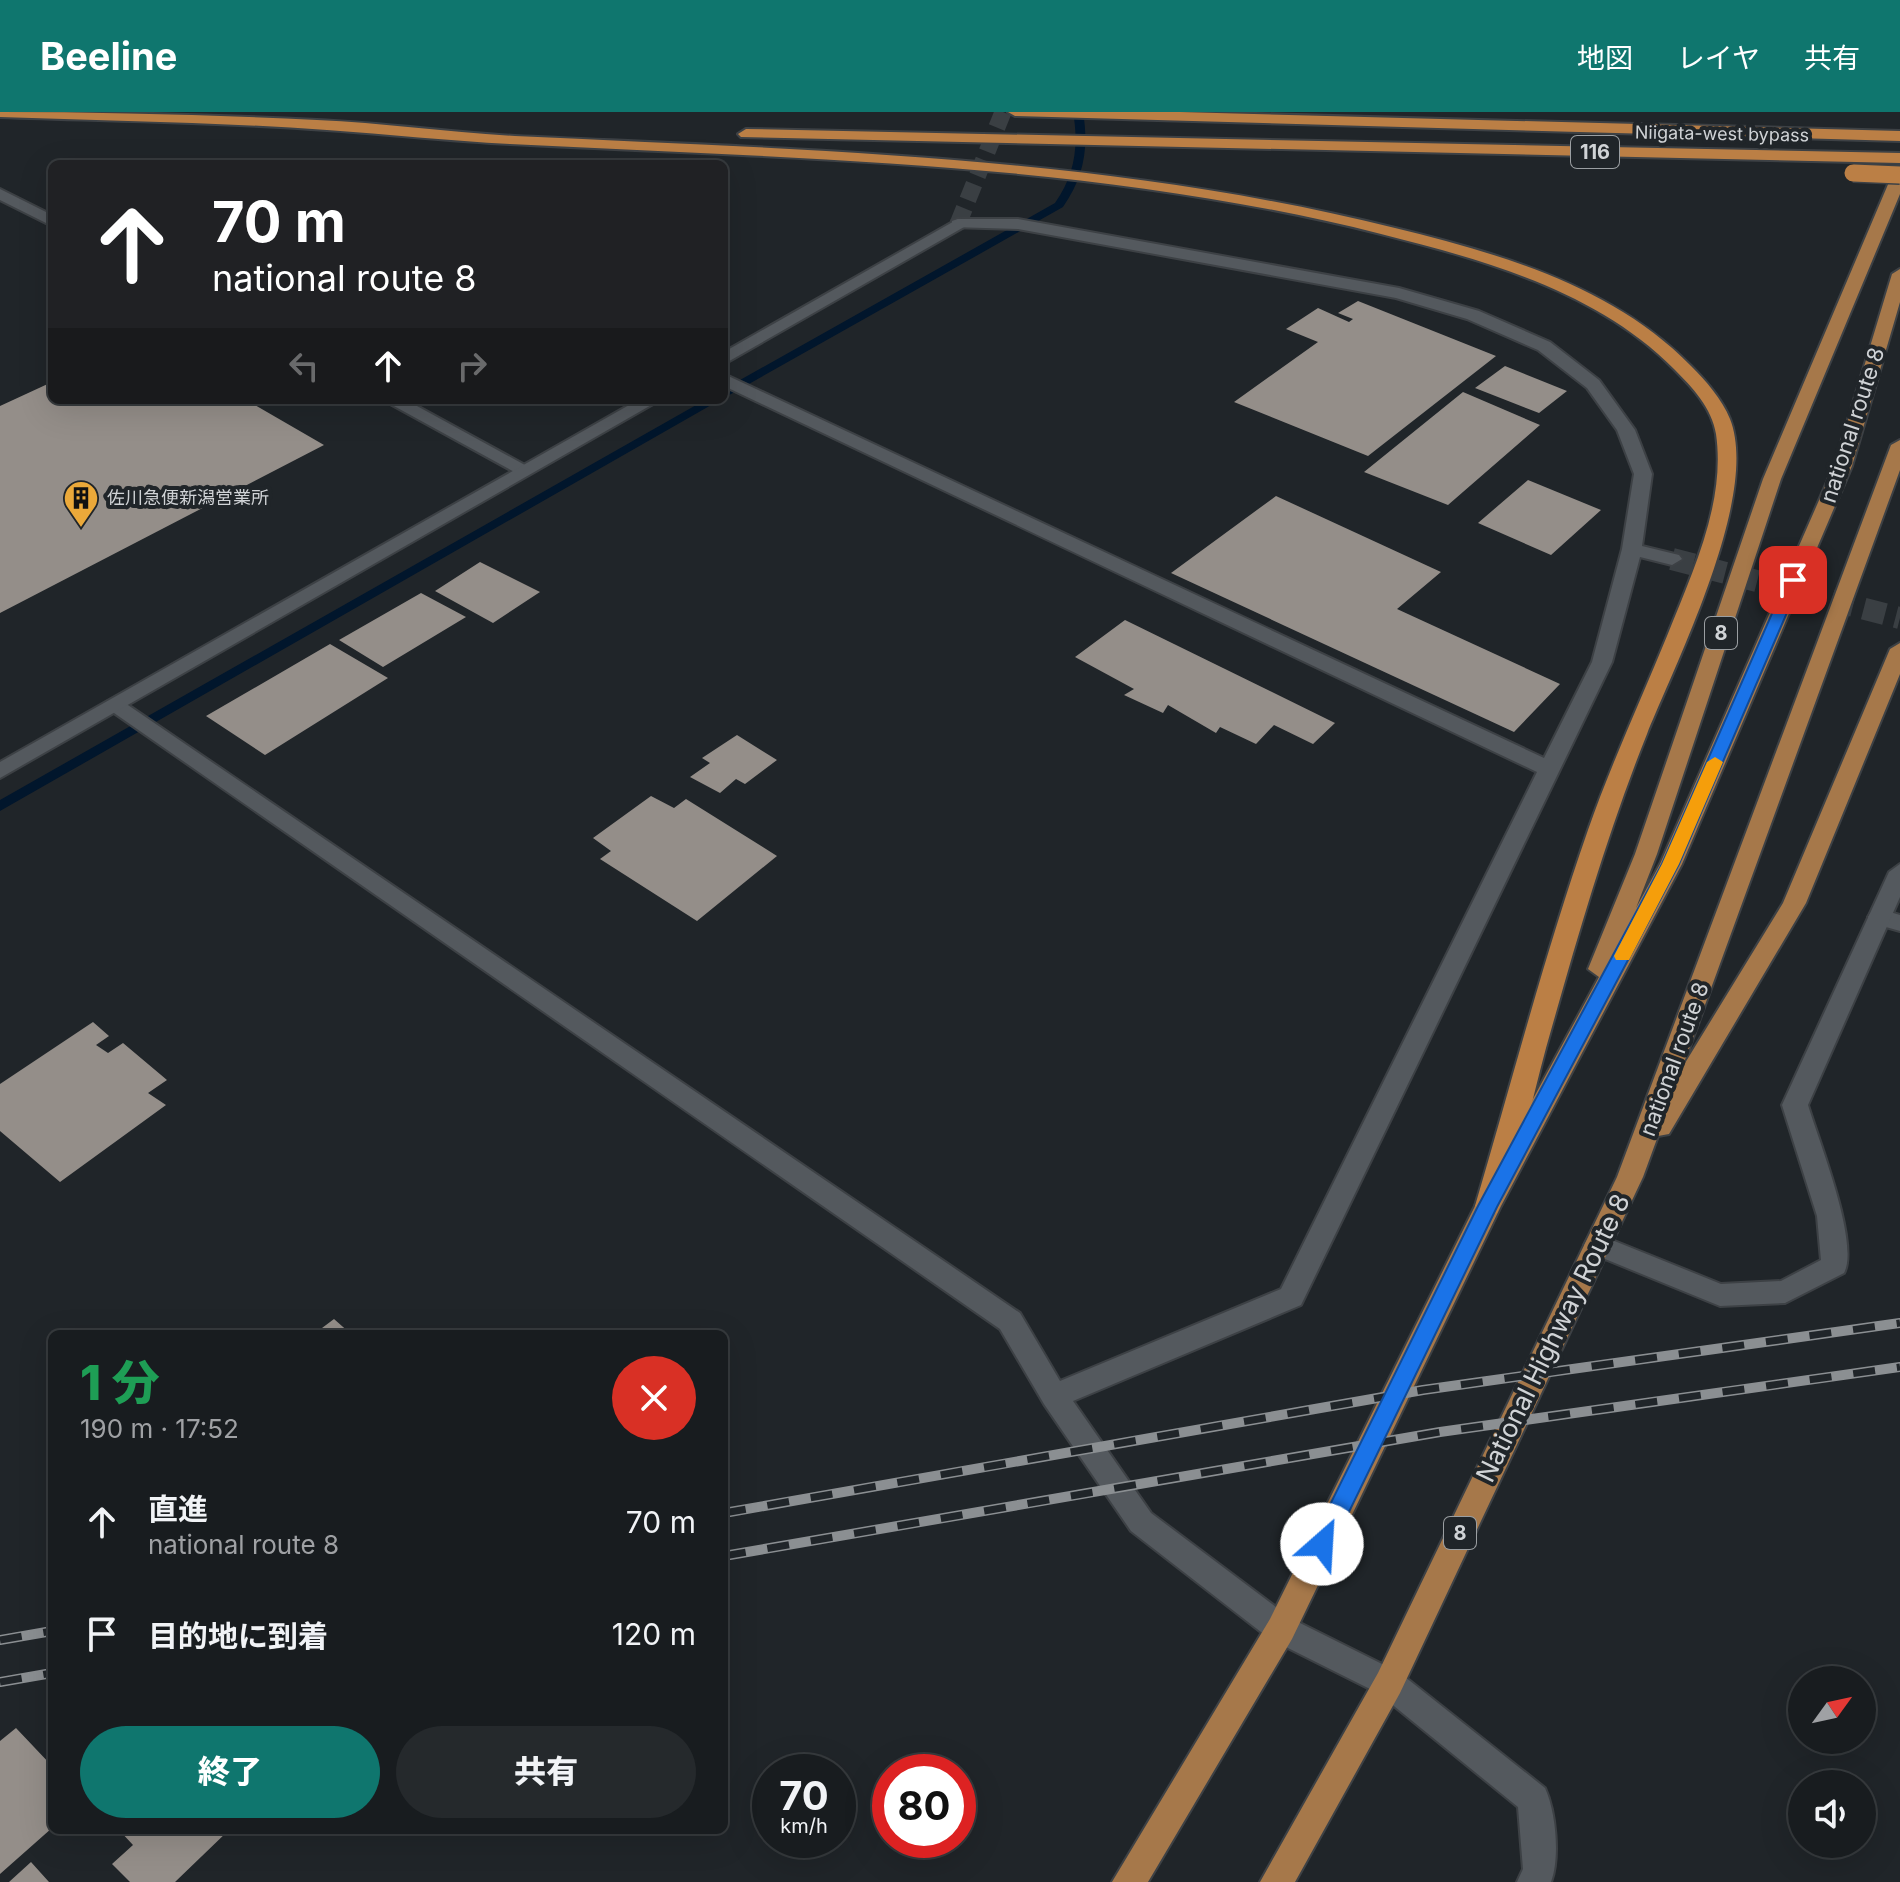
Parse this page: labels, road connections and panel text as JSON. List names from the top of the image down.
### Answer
{
  "streets": {
    "highway": [
      "Niigata-west bypass",
      "116",
      "national route 8",
      "8",
      "National Highway Route 8"
    ]
  },
  "crossings": [
    ["Niigata-west bypass", "116"],
    ["116", "8"],
    ["national route 8", "8"],
    ["national route 8", "National Highway Route 8"],
    ["8", "National Highway Route 8"]
  ],
  "places": {
    "building": ["佐川急便新潟営業所"]
  },
  "north": "top right",
  "page": {
    "header": "Beeline",
    "nav": ["地図", "レイヤ", "共有"],
    "turn": ["70 m", "national route 8"],
    "heading": ["1 分", "190 m · 17:52"],
    "list": [
      {
        "name": "直進",
        "note": "national route 8",
        "value": "70 m"
      },
      {
        "name": "目的地に到着",
        "value": "120 m"
      }
    ],
    "buttons": ["終了", "共有"],
    "speed": "70 km/h",
    "limit": "80"
  }
}
